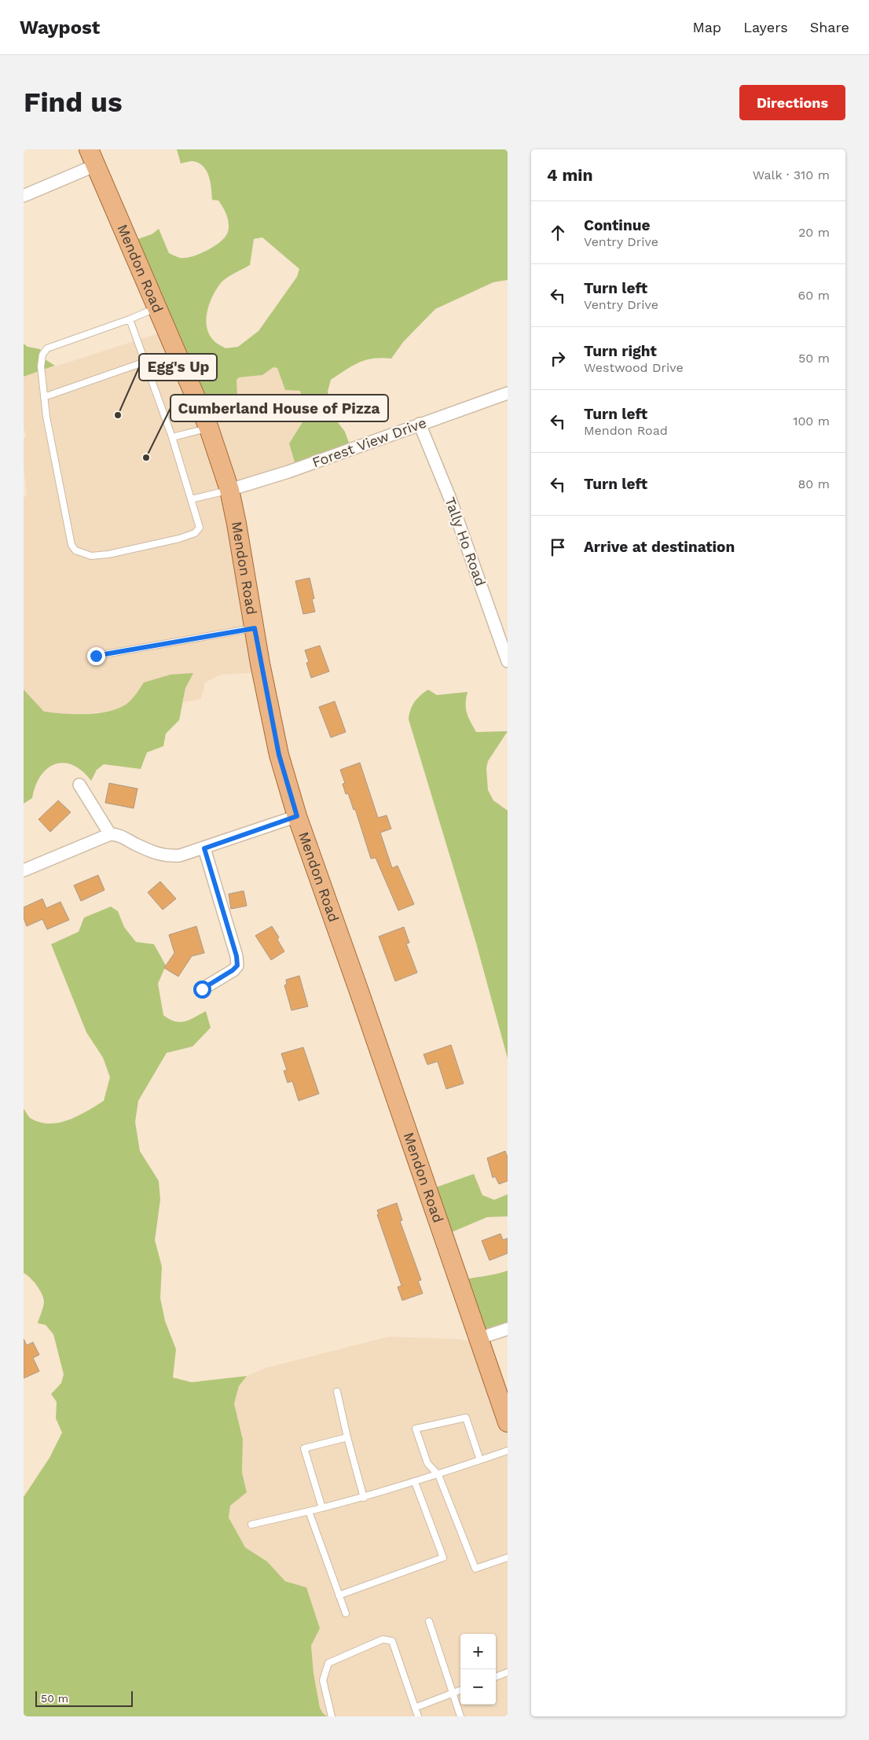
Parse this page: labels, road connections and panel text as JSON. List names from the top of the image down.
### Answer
{
  "streets": {
    "main road": ["Mendon Road"],
    "street": ["Forest View Drive", "Tally Ho Road"]
  },
  "crossings": [
    ["Mendon Road", "Forest View Drive"],
    ["Forest View Drive", "Tally Ho Road"]
  ],
  "places": ["Egg's Up", "Cumberland House of Pizza"],
  "scale_bar": "50 m",
  "page": {
    "header": "Waypost",
    "nav": ["Map", "Layers", "Share"],
    "buttons": "Directions",
    "title": "Find us",
    "heading": ["4 min", "Walk · 310 m"],
    "list": [
      ["Continue", "Ventry Drive", "20 m"],
      ["Turn left", "Ventry Drive", "60 m"],
      ["Turn right", "Westwood Drive", "50 m"],
      ["Turn left", "Mendon Road", "100 m"],
      ["Turn left", "80 m"],
      "Arrive at destination"
    ],
    "map_buttons": ["+", "−"],
    "scale": "50 m"
  }
}
